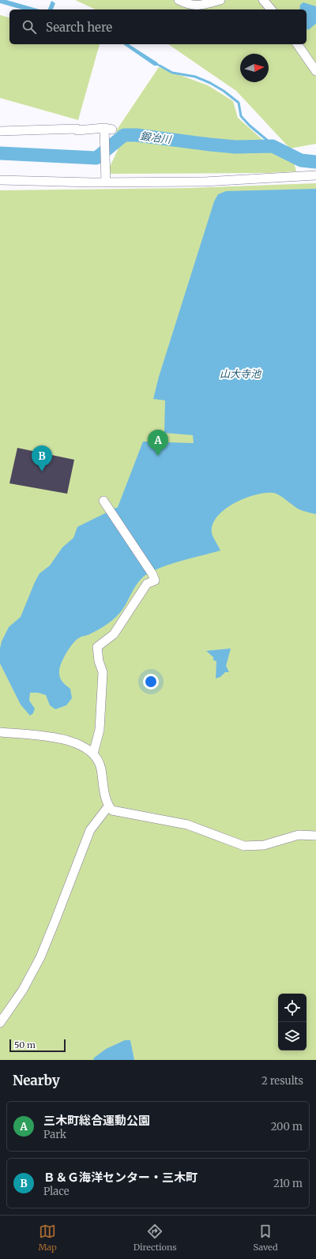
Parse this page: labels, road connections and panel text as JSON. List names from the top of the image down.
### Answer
{
  "water": ["鍛冶川", "山大寺池"],
  "scale_bar": "50 m",
  "north": "right",
  "page": {
    "search": "Search here",
    "pins": ["A", "B"],
    "scale": "50 m",
    "heading": ["Nearby", "2 results"],
    "list": [
      {
        "mark": "A",
        "name": "三木町総合運動公園",
        "note": "Park",
        "value": "200 m"
      },
      {
        "mark": "B",
        "name": "Ｂ＆Ｇ海洋センター・三木町",
        "note": "Place",
        "value": "210 m"
      }
    ],
    "nav": ["Map", "Directions", "Saved"]
  }
}
